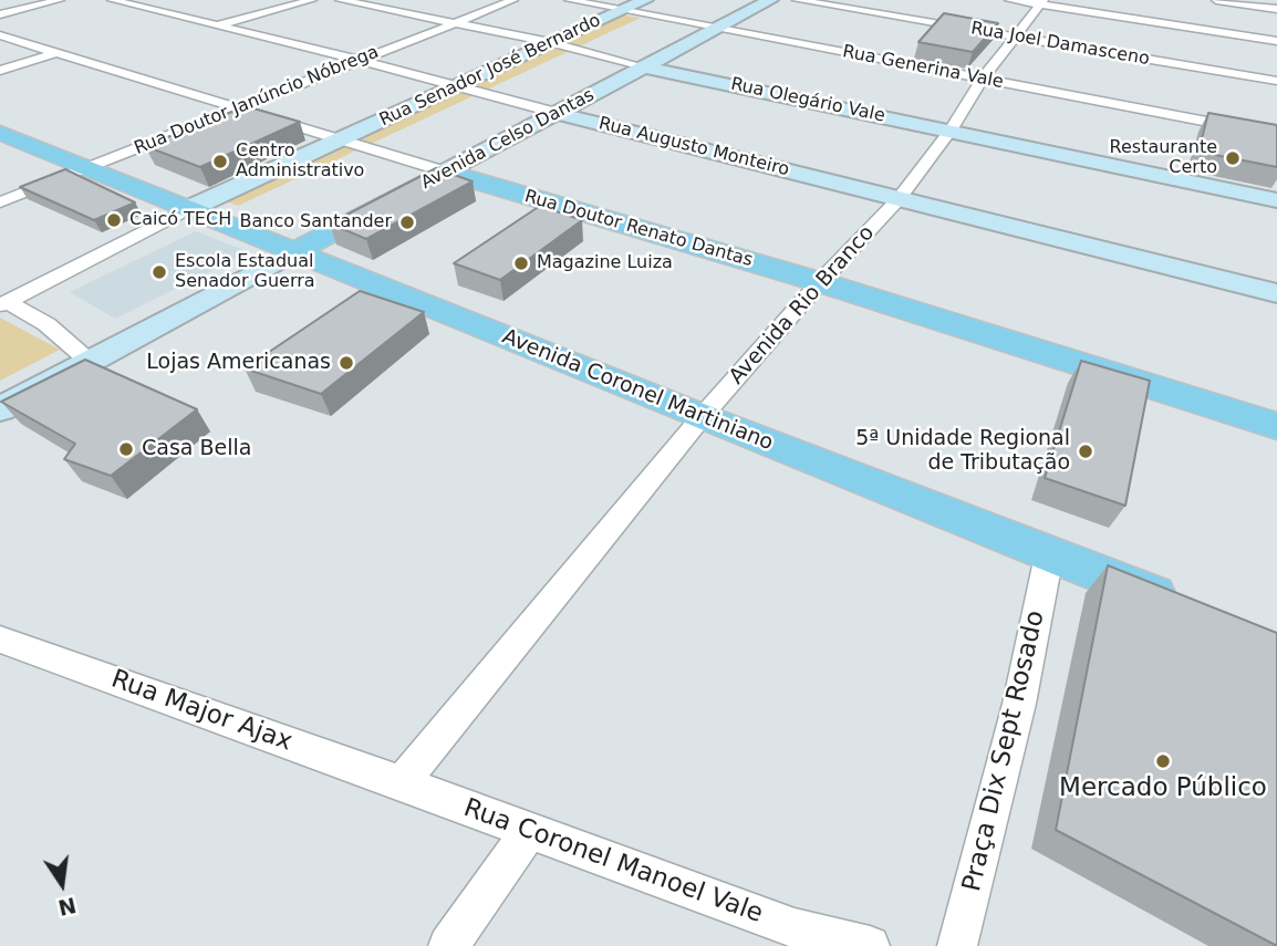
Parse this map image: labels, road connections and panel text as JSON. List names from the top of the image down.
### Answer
{
  "streets": {
    "main road": [
      "Rua Senador José Bernardo",
      "Rua Olegário Vale",
      "Avenida Celso Dantas",
      "Rua Augusto Monteiro",
      "Rua Doutor Renato Dantas",
      "Avenida Coronel Martiniano"
    ],
    "street": [
      "Rua Joel Damasceno",
      "Rua Generina Vale",
      "Rua Doutor Janúncio Nóbrega",
      "Avenida Rio Branco",
      "Rua Major Ajax",
      "Praça Dix Sept Rosado",
      "Rua Coronel Manoel Vale"
    ]
  },
  "crossings": [
    ["Rua Joel Damasceno", "Avenida Rio Branco"],
    ["Rua Generina Vale", "Rua Senador José Bernardo"],
    ["Rua Generina Vale", "Avenida Celso Dantas"],
    ["Rua Generina Vale", "Avenida Rio Branco"],
    ["Rua Senador José Bernardo", "Rua Olegário Vale"],
    ["Rua Senador José Bernardo", "Rua Augusto Monteiro"],
    ["Rua Senador José Bernardo", "Rua Doutor Renato Dantas"],
    ["Rua Senador José Bernardo", "Avenida Coronel Martiniano"],
    ["Rua Doutor Janúncio Nóbrega", "Rua Olegário Vale"],
    ["Rua Doutor Janúncio Nóbrega", "Rua Augusto Monteiro"],
    ["Rua Doutor Janúncio Nóbrega", "Rua Doutor Renato Dantas"],
    ["Rua Doutor Janúncio Nóbrega", "Avenida Coronel Martiniano"],
    ["Rua Olegário Vale", "Avenida Celso Dantas"],
    ["Rua Olegário Vale", "Avenida Rio Branco"],
    ["Avenida Celso Dantas", "Rua Augusto Monteiro"],
    ["Avenida Celso Dantas", "Rua Doutor Renato Dantas"],
    ["Avenida Celso Dantas", "Avenida Coronel Martiniano"],
    ["Rua Augusto Monteiro", "Avenida Rio Branco"],
    ["Rua Doutor Renato Dantas", "Avenida Rio Branco"],
    ["Avenida Rio Branco", "Avenida Coronel Martiniano"],
    ["Avenida Rio Branco", "Rua Major Ajax"],
    ["Avenida Rio Branco", "Rua Coronel Manoel Vale"],
    ["Avenida Coronel Martiniano", "Praça Dix Sept Rosado"],
    ["Rua Major Ajax", "Rua Coronel Manoel Vale"]
  ],
  "places": [
    "Restaurante Certo",
    "Centro Administrativo",
    "Caicó TECH",
    "Banco Santander",
    "Magazine Luiza",
    "Escola Estadual Senador Guerra",
    "Lojas Americanas",
    "Casa Bella",
    "5ª Unidade Regional de Tributação",
    "Mercado Público"
  ],
  "north": "bottom"
}
